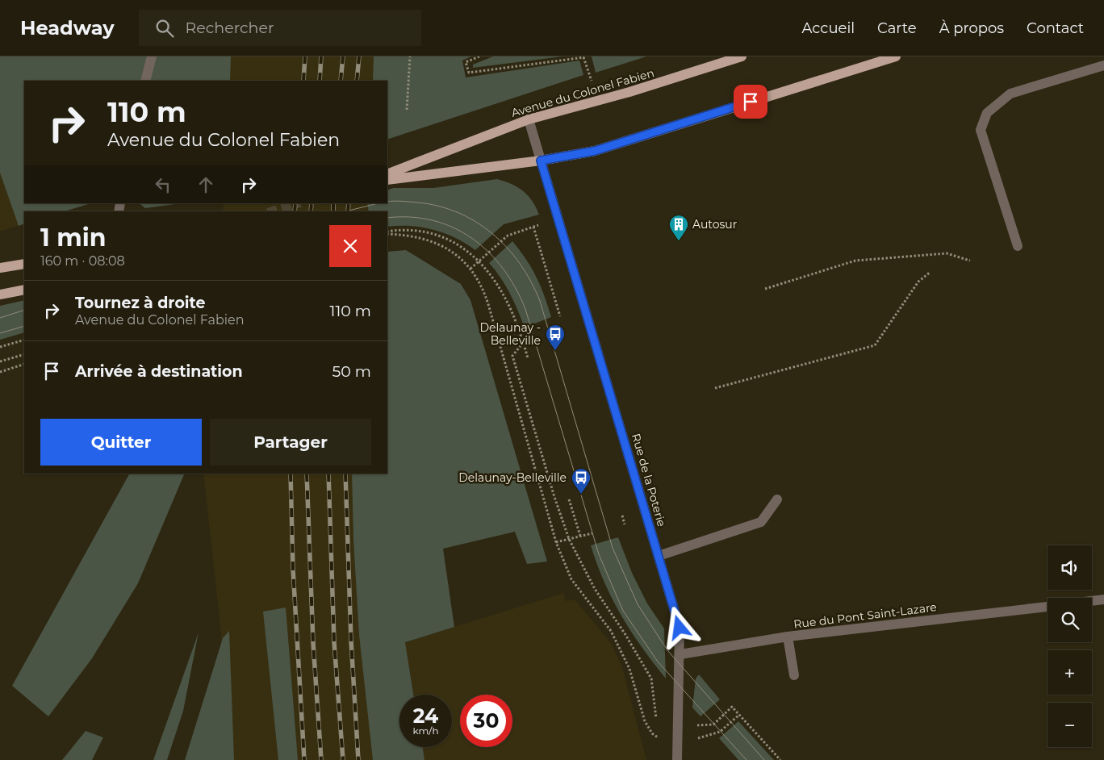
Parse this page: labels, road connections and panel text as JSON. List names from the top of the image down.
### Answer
{
  "streets": {
    "main road": ["Avenue du Colonel Fabien"],
    "street": ["Rue de la Poterie", "Rue du Pont Saint-Lazare"]
  },
  "crossings": [
    ["Avenue du Colonel Fabien", "Rue de la Poterie"],
    ["Rue de la Poterie", "Rue du Pont Saint-Lazare"]
  ],
  "places": {
    "building": ["Autosur"],
    "bus stop": ["Delaunay - Belleville", "Delaunay-Belleville"]
  },
  "page": {
    "header": "Headway",
    "search": "Rechercher",
    "nav": [
      "Accueil",
      "Carte",
      "À propos",
      "Contact"
    ],
    "turn": ["110 m", "Avenue du Colonel Fabien"],
    "heading": ["1 min", "160 m · 08:08"],
    "list": [
      {
        "name": "Tournez à droite",
        "note": "Avenue du Colonel Fabien",
        "value": "110 m"
      },
      {
        "name": "Arrivée à destination",
        "value": "50 m"
      }
    ],
    "buttons": ["Quitter", "Partager"],
    "map_buttons": ["+", "−"],
    "speed": "24 km/h",
    "limit": "30"
  }
}
